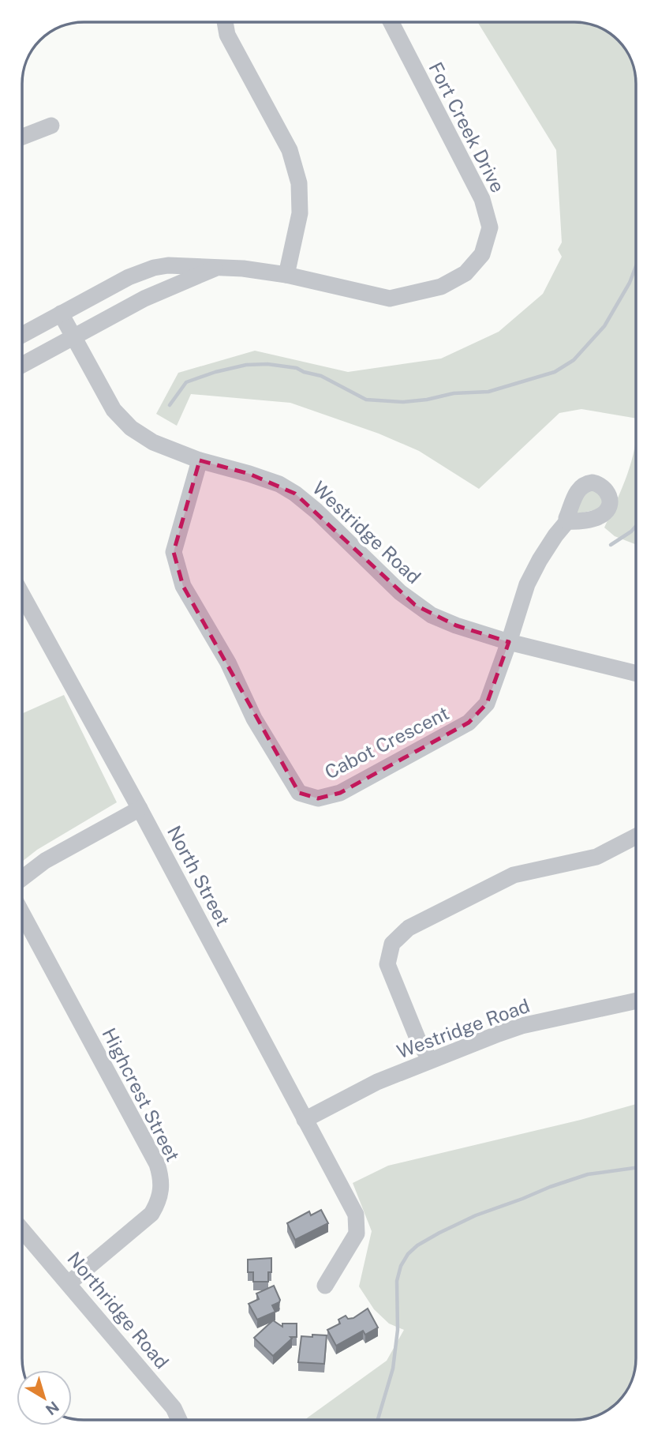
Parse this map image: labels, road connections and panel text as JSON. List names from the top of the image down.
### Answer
{
  "streets": {
    "street": [
      "Fort Creek Drive",
      "Westridge Road",
      "Cabot Crescent",
      "North Street",
      "Highcrest Street",
      "Northridge Road"
    ]
  },
  "crossings": [
    ["Fort Creek Drive", "Westridge Road"],
    ["Westridge Road", "Cabot Crescent"],
    ["Westridge Road", "North Street"],
    ["Highcrest Street", "Northridge Road"]
  ],
  "north": "bottom right"
}
